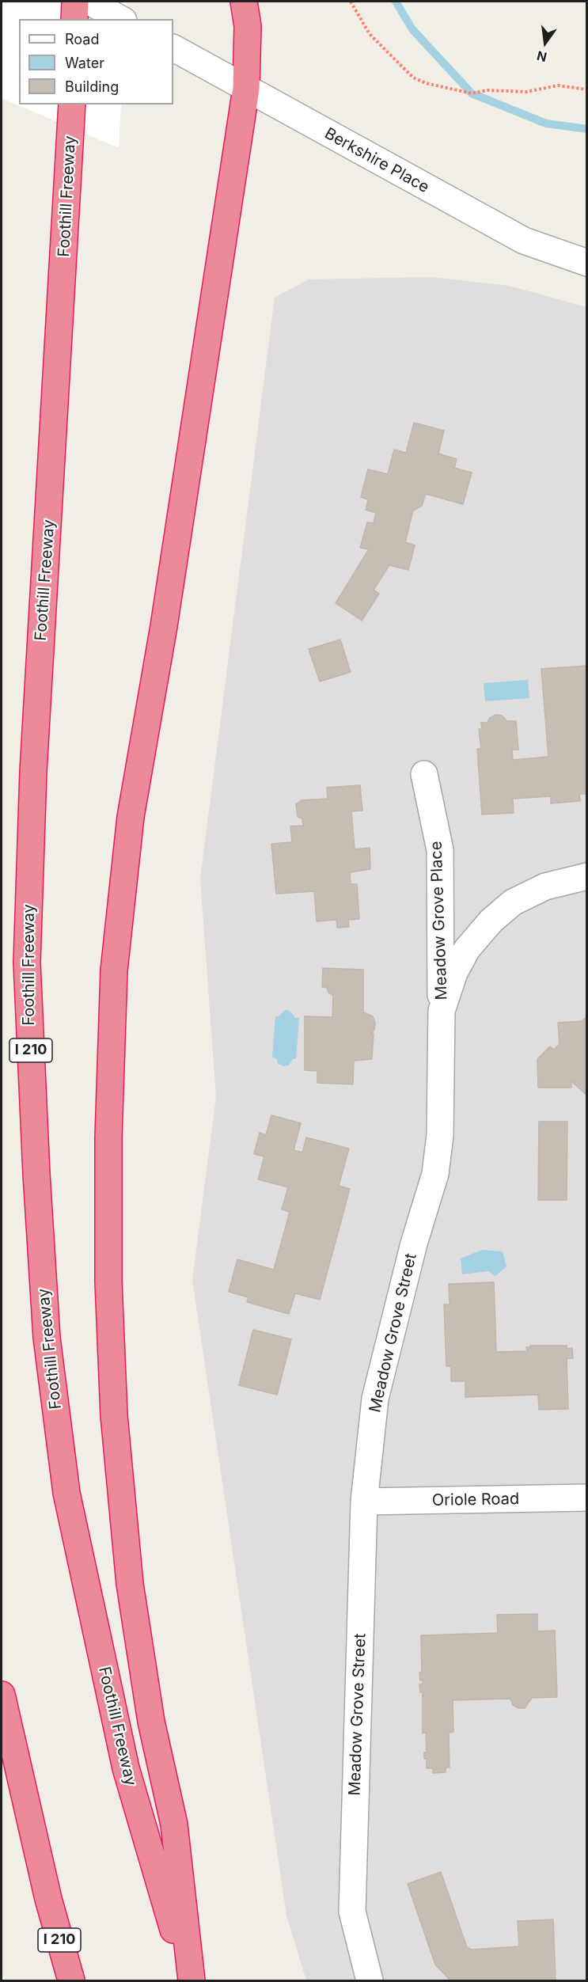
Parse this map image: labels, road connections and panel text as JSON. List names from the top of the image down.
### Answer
{
  "streets": {
    "highway": ["Foothill Freeway", "I 210"],
    "street": [
      "Berkshire Place",
      "Meadow Grove Place",
      "Meadow Grove Street",
      "Oriole Road"
    ]
  },
  "crossings": [
    ["Meadow Grove Place", "Meadow Grove Street"],
    ["Meadow Grove Street", "Oriole Road"]
  ],
  "legend": ["Road", "Water", "Building"],
  "north": "bottom"
}
